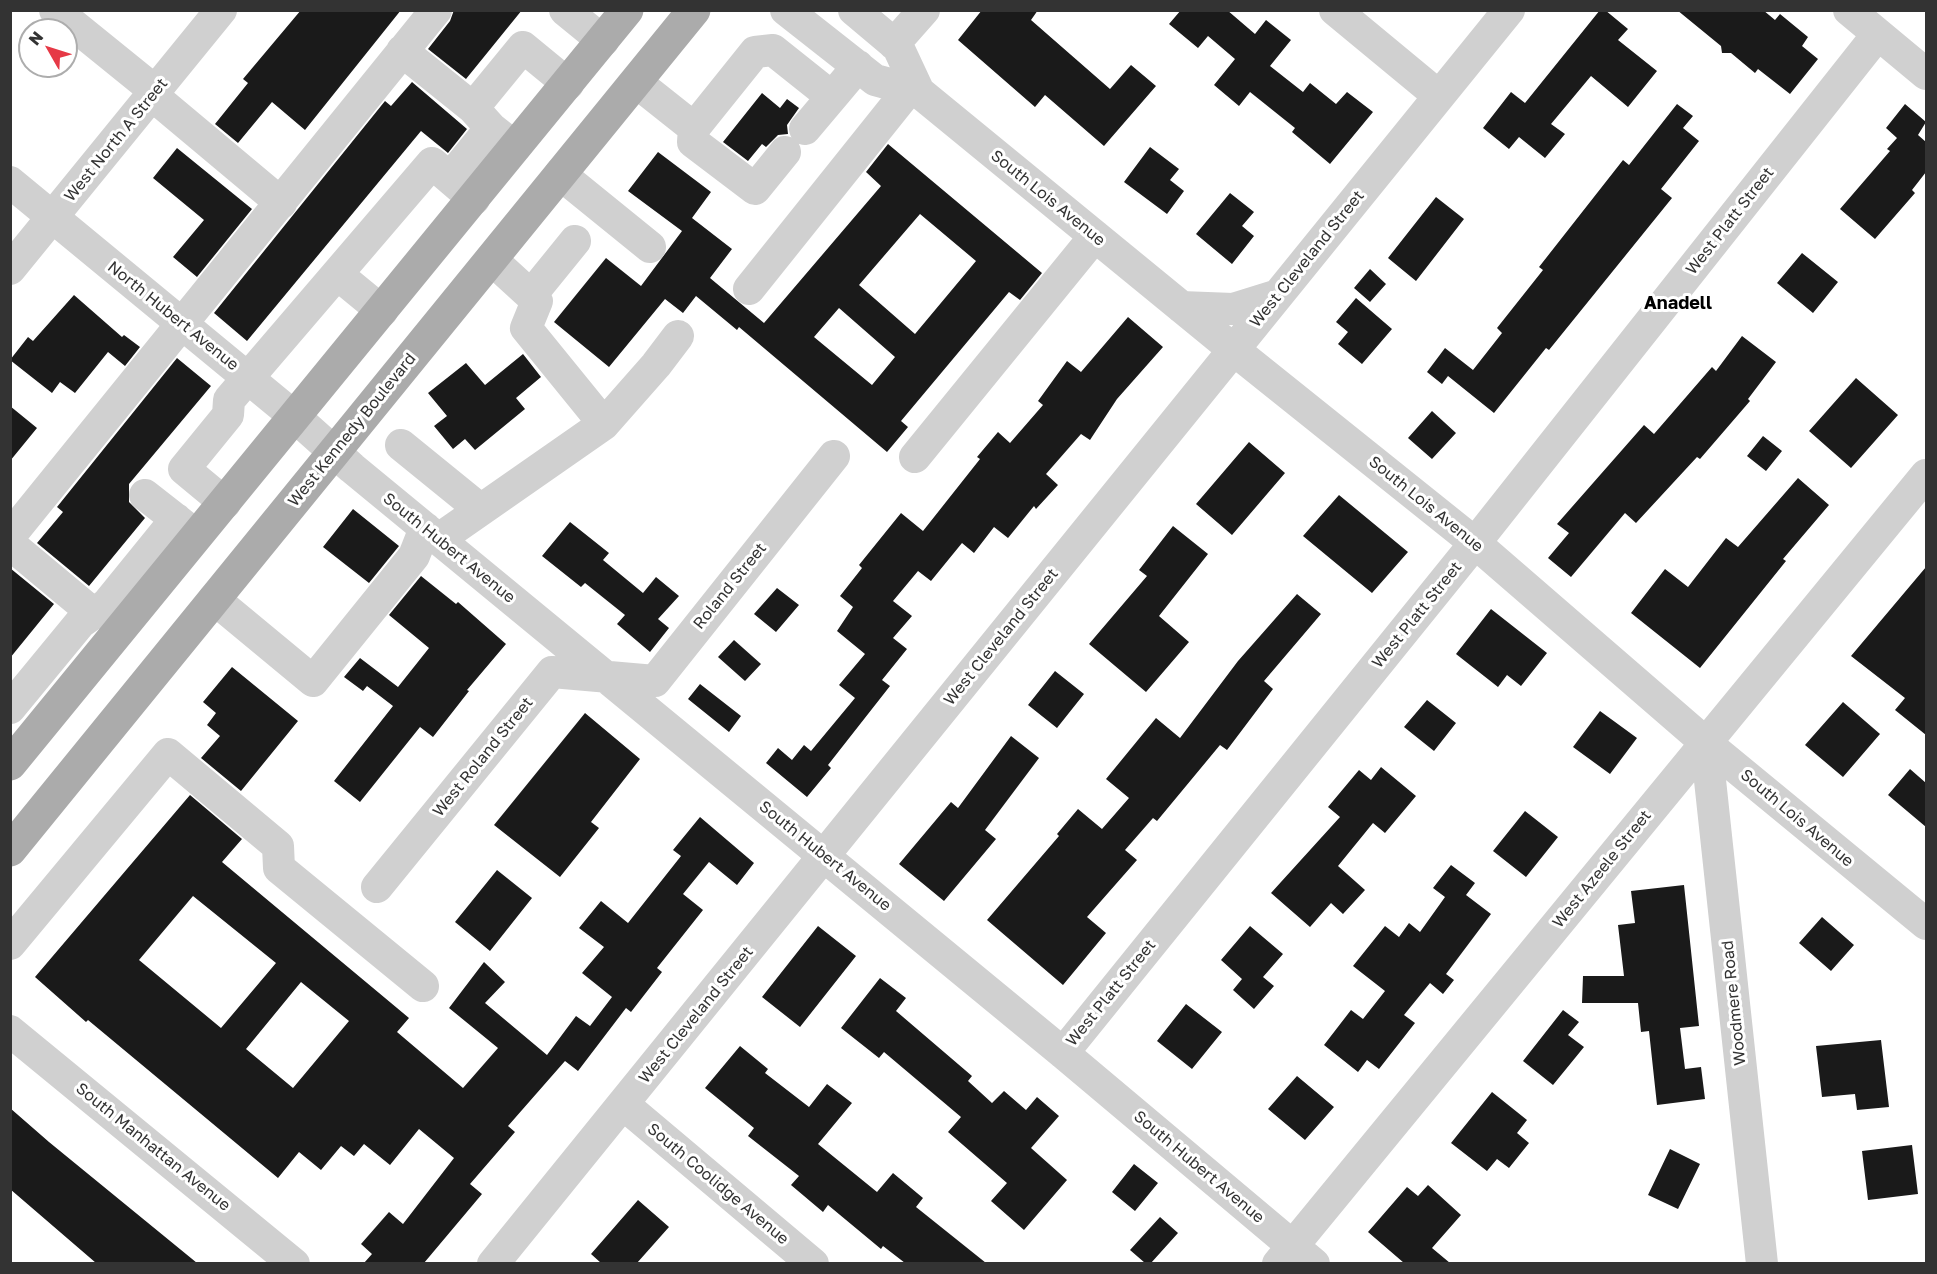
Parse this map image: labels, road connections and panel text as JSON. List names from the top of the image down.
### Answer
{
  "streets": {
    "main road": ["West Kennedy Boulevard"],
    "street": [
      "West North A Street",
      "South Lois Avenue",
      "West Platt Street",
      "West Cleveland Street",
      "North Hubert Avenue",
      "South Hubert Avenue",
      "Roland Street",
      "West Roland Street",
      "West Azeele Street",
      "Woodmere Road",
      "South Manhattan Avenue",
      "South Coolidge Avenue"
    ]
  },
  "crossings": [
    ["West North A Street", "North Hubert Avenue"],
    ["South Lois Avenue", "West Platt Street"],
    ["South Lois Avenue", "West Cleveland Street"],
    ["South Lois Avenue", "West Azeele Street"],
    ["South Lois Avenue", "Woodmere Road"],
    ["West Platt Street", "South Hubert Avenue"],
    ["West Cleveland Street", "South Hubert Avenue"],
    ["West Cleveland Street", "South Coolidge Avenue"],
    ["North Hubert Avenue", "West Kennedy Boulevard"],
    ["North Hubert Avenue", "South Hubert Avenue"],
    ["West Kennedy Boulevard", "South Hubert Avenue"],
    ["South Hubert Avenue", "Roland Street"],
    ["South Hubert Avenue", "West Roland Street"],
    ["South Hubert Avenue", "West Azeele Street"],
    ["Roland Street", "West Roland Street"],
    ["West Azeele Street", "Woodmere Road"]
  ],
  "districts": ["Anadell"],
  "north": "top left"
}
